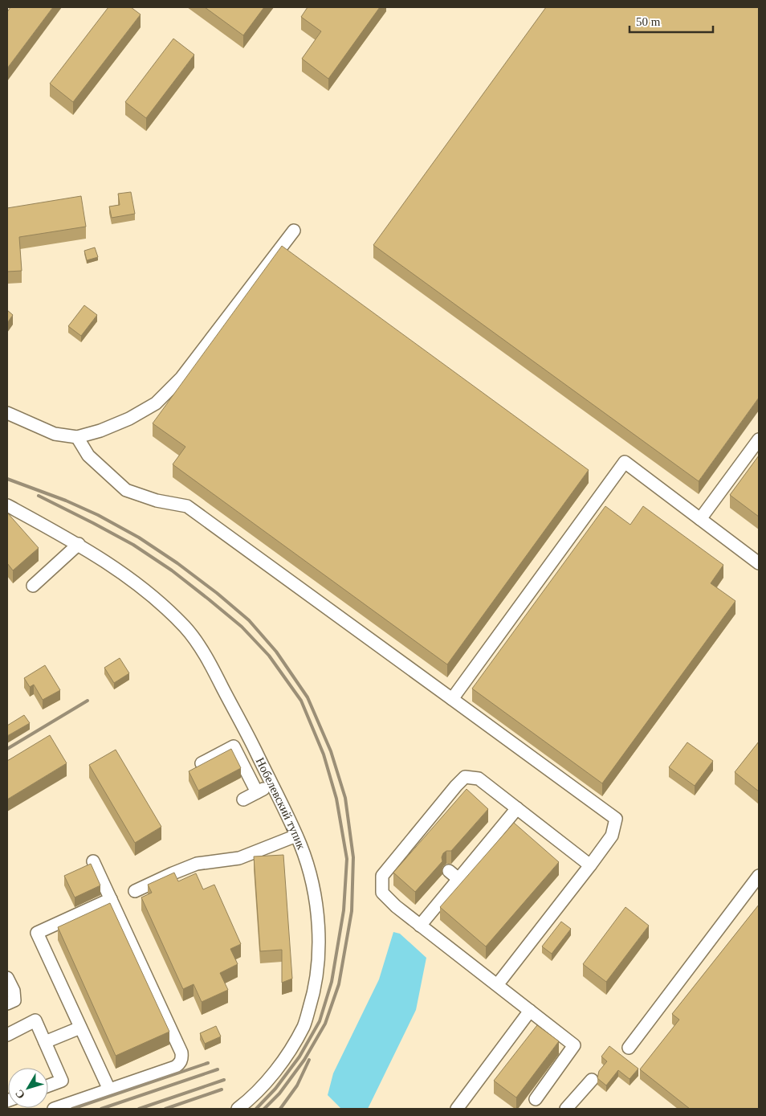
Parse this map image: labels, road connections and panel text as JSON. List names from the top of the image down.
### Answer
{
  "streets": {
    "street": ["Нобелевский тупик"]
  },
  "scale_bar": "50 m",
  "north": "bottom left"
}
